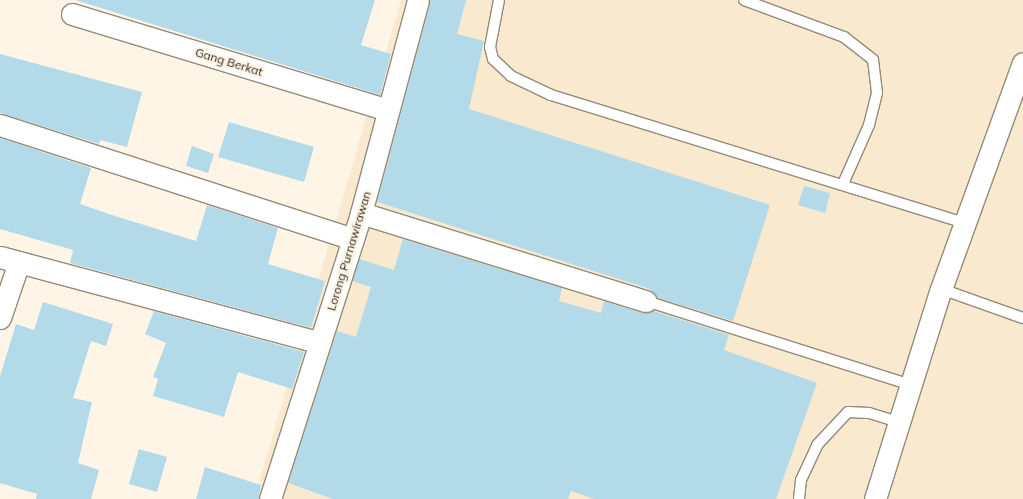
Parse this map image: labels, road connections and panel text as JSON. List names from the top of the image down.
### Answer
{
  "streets": {
    "street": ["Gang Berkat", "Lorong Purnawirawan"]
  },
  "crossings": [
    ["Gang Berkat", "Lorong Purnawirawan"]
  ]
}
